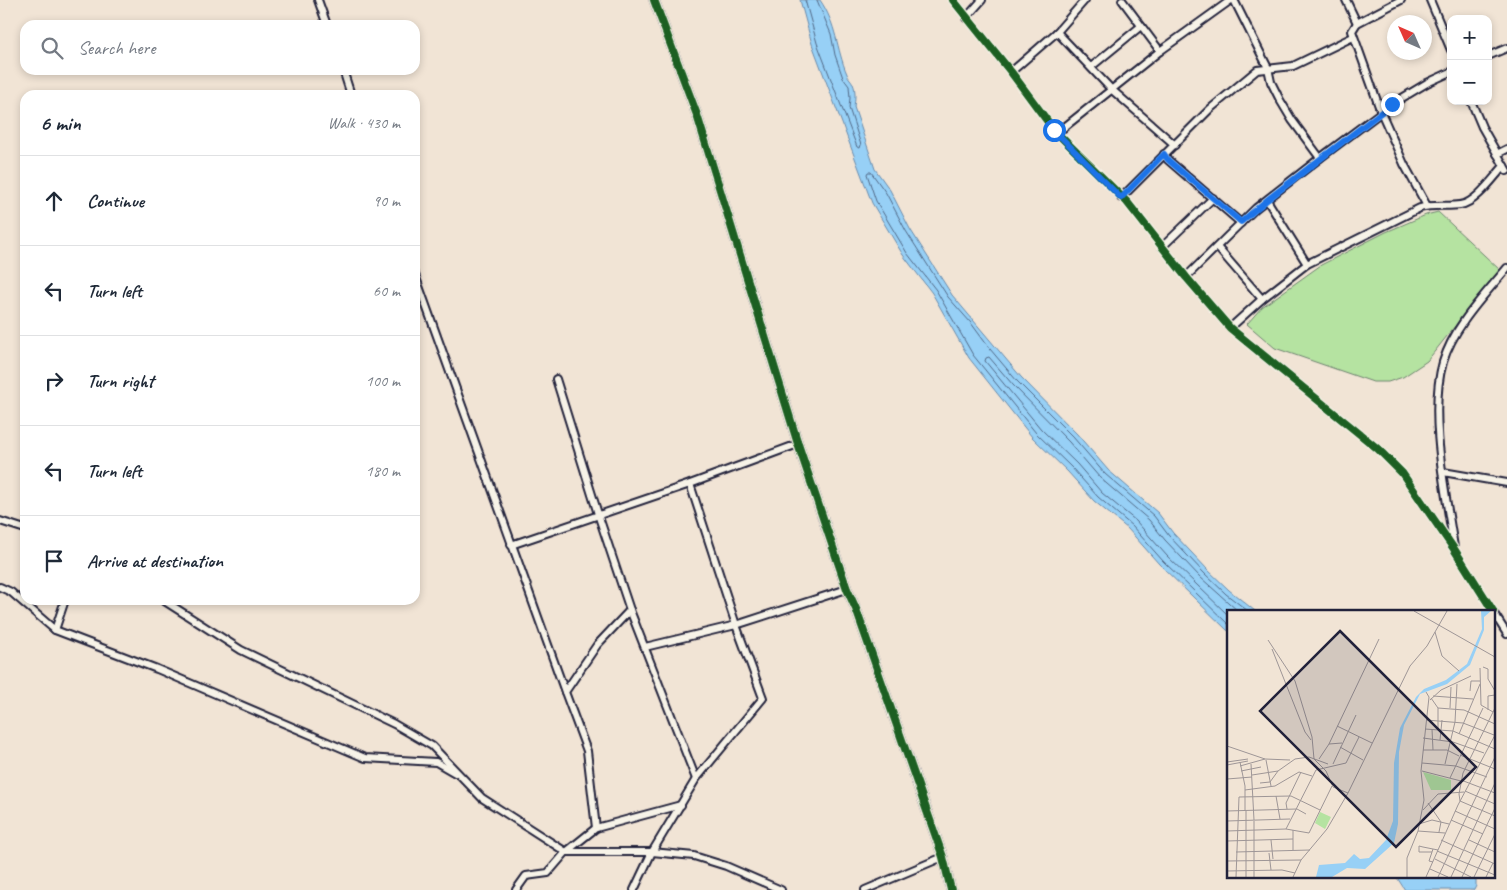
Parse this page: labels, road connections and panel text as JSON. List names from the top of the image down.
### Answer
{
  "north": "top left",
  "page": {
    "map_buttons": ["+", "−"],
    "search": "Search here",
    "heading": ["6 min", "Walk · 430 m"],
    "list": [
      ["Continue", "90 m"],
      ["Turn left", "60 m"],
      ["Turn right", "100 m"],
      ["Turn left", "180 m"],
      "Arrive at destination"
    ]
  }
}
